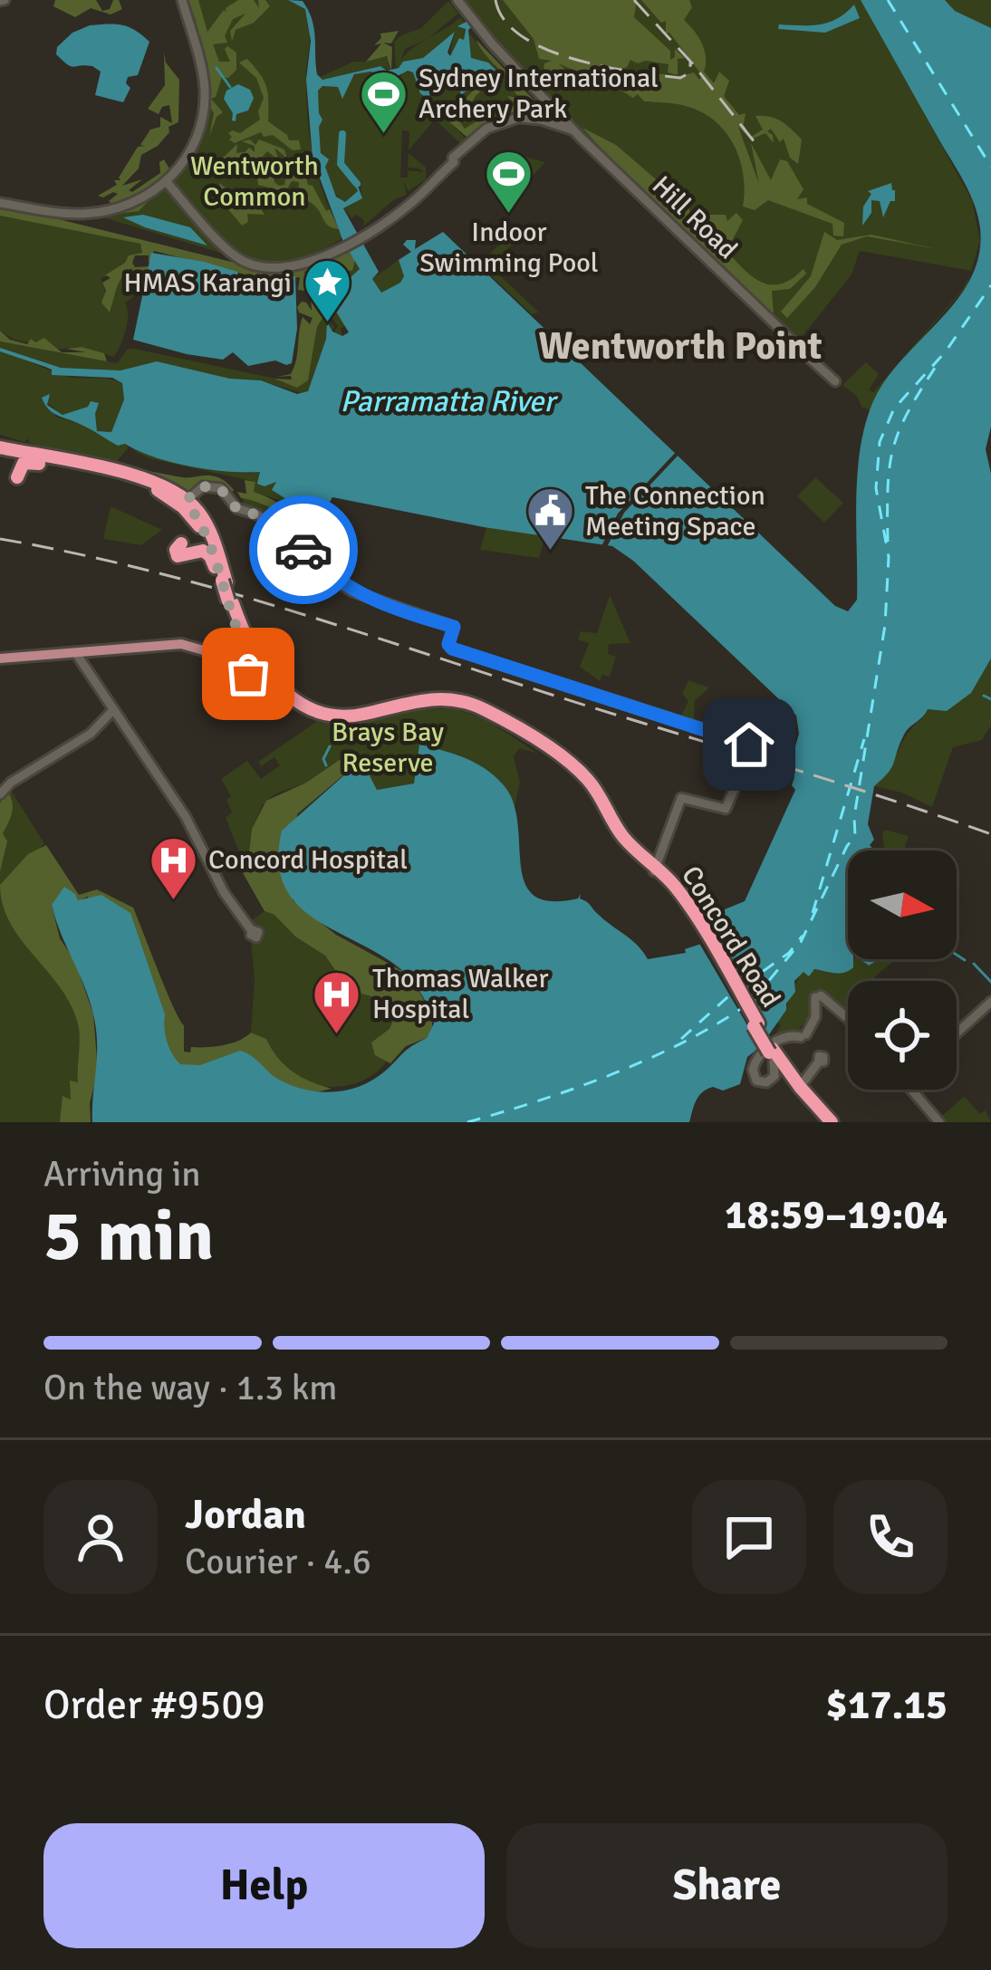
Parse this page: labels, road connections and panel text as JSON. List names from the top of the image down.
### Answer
{
  "streets": {
    "highway": ["Concord Road"],
    "street": ["Hill Road"]
  },
  "districts": ["Wentworth Point"],
  "water": ["Parramatta River"],
  "parks": ["Wentworth Common", "Brays Bay Reserve"],
  "places": {
    "sports": ["Sydney International Archery Park", "Indoor Swimming Pool"],
    "place": ["HMAS Karangi"],
    "public building": ["The Connection Meeting Space"],
    "hospital": ["Concord Hospital", "Thomas Walker Hospital"]
  },
  "north": "right",
  "page": {
    "heading": ["5 min", "Arriving in", "18:59–19:04"],
    "panel": [
      "Jordan",
      "Courier · 4.6",
      "Order #9509",
      "$17.15"
    ],
    "bar": "On the way · 1.3 km",
    "buttons": ["Help", "Share"]
  }
}
